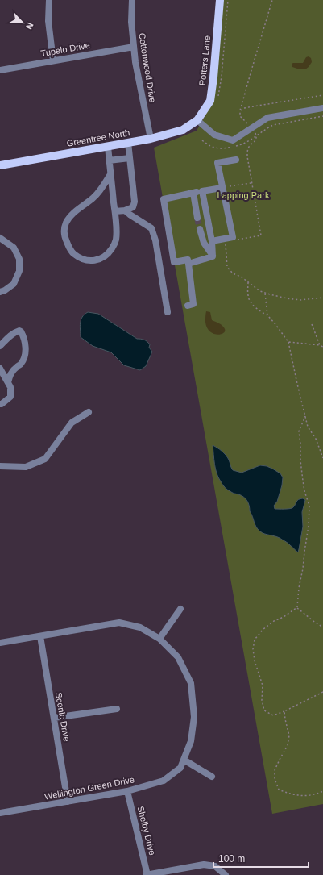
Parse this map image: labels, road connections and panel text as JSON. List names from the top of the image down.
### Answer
{
  "streets": {
    "main road": ["Potters Lane", "Greentree North"],
    "street": [
      "Tupelo Drive",
      "Cottonwood Drive",
      "Scenic Drive",
      "Wellington Green Drive",
      "Shelby Drive"
    ]
  },
  "crossings": [
    ["Tupelo Drive", "Cottonwood Drive"],
    ["Potters Lane", "Greentree North"],
    ["Cottonwood Drive", "Greentree North"],
    ["Scenic Drive", "Wellington Green Drive"],
    ["Wellington Green Drive", "Shelby Drive"]
  ],
  "parks": ["Lapping Park"],
  "scale_bar": "100 m",
  "north": "bottom right"
}
